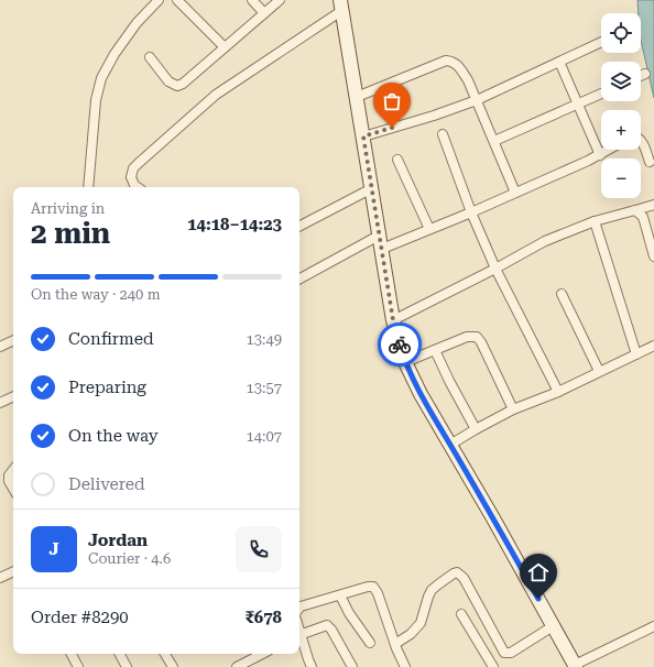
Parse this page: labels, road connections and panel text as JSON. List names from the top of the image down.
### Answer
{
  "page": {
    "map_buttons": ["+", "−"],
    "heading": ["2 min", "Arriving in", "14:18–14:23"],
    "panel": [
      "Jordan",
      "Courier · 4.6",
      "Order #8290",
      "₹678"
    ],
    "bar": "On the way · 240 m",
    "list": [
      ["Confirmed", "13:49"],
      ["Preparing", "13:57"],
      ["On the way", "14:07"],
      "Delivered"
    ],
    "round": "J"
  }
}
